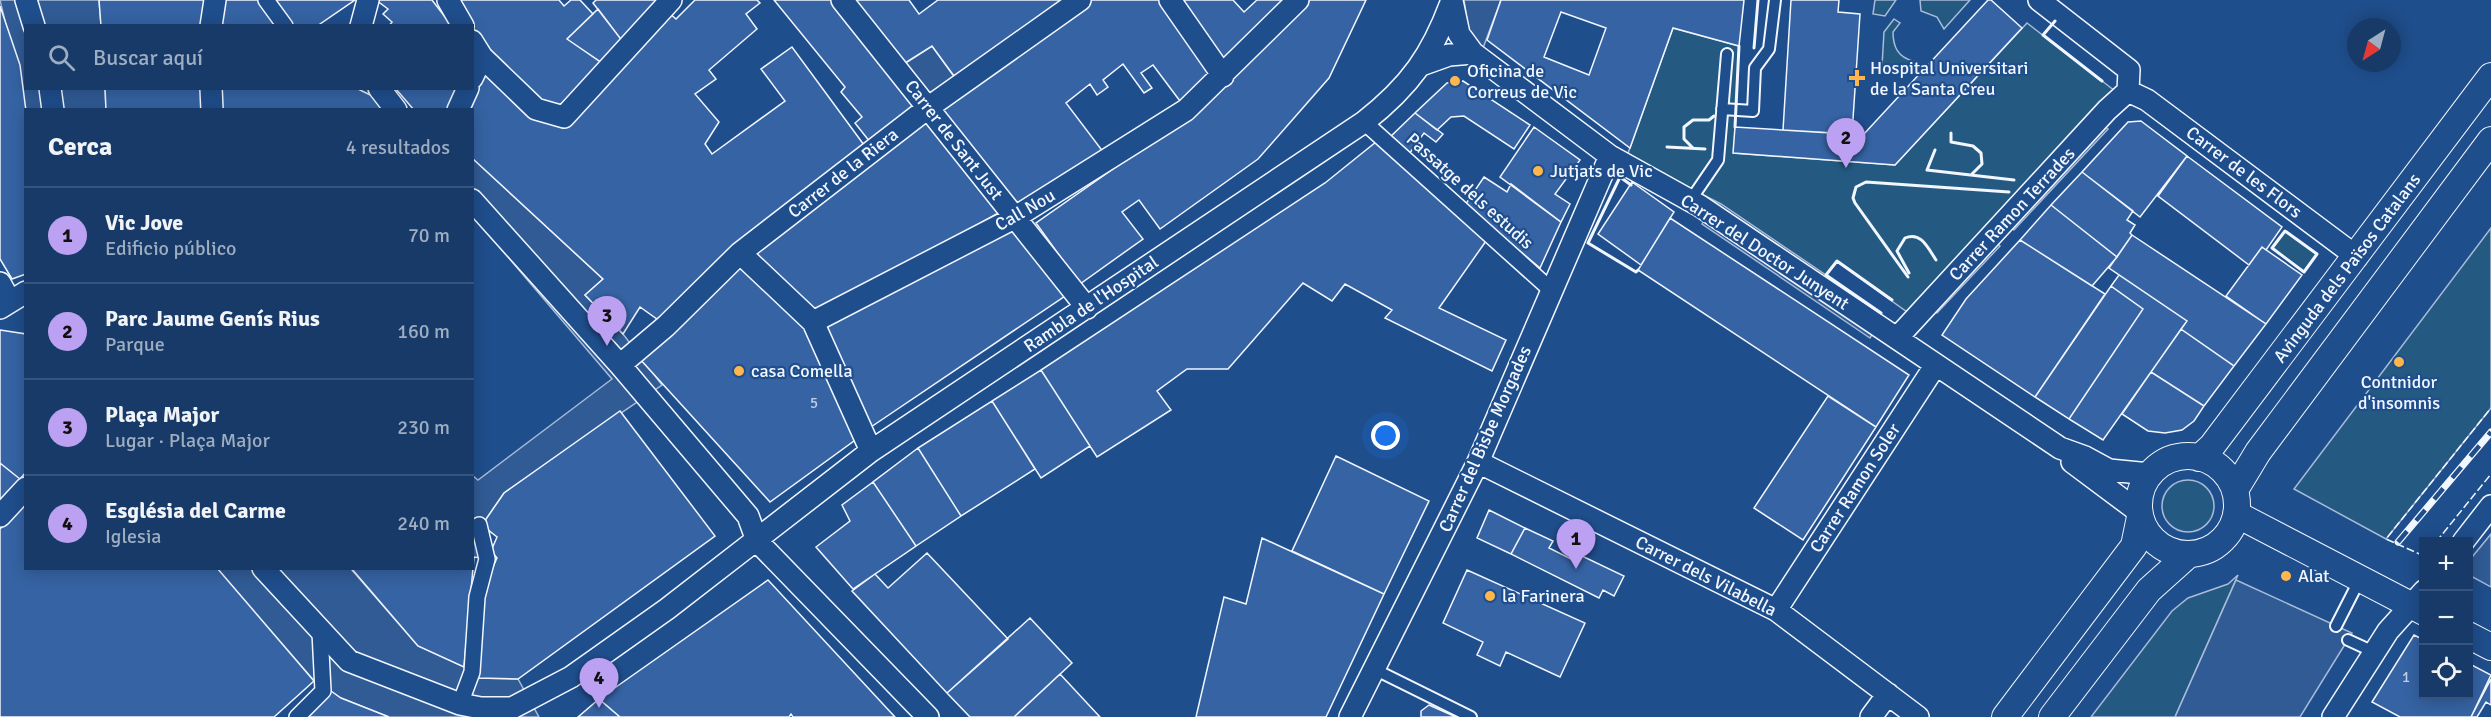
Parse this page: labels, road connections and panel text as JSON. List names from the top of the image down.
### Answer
{
  "streets": {
    "street": [
      "Carrer de Sant Just",
      "Carrer de les Flors",
      "Carrer de la Riera",
      "Passatge dels estudis",
      "Call Nou",
      "Carrer Ramon Terrades",
      "Carrer del Doctor Junyent",
      "Avinguda dels Països Catalans",
      "Rambla de l'Hospital",
      "Carrer del Bisbe Morgades",
      "Carrer Ramon Soler",
      "Carrer dels Vilabella"
    ]
  },
  "crossings": [
    ["Carrer de Sant Just", "Carrer de la Riera"],
    ["Carrer de Sant Just", "Call Nou"],
    ["Carrer de Sant Just", "Rambla de l'Hospital"],
    ["Carrer de les Flors", "Carrer Ramon Terrades"],
    ["Carrer de les Flors", "Avinguda dels Països Catalans"],
    ["Passatge dels estudis", "Rambla de l'Hospital"],
    ["Passatge dels estudis", "Carrer del Bisbe Morgades"],
    ["Carrer Ramon Terrades", "Carrer del Doctor Junyent"],
    ["Carrer del Doctor Junyent", "Avinguda dels Països Catalans"],
    ["Carrer del Doctor Junyent", "Rambla de l'Hospital"],
    ["Carrer del Doctor Junyent", "Carrer del Bisbe Morgades"],
    ["Carrer del Doctor Junyent", "Carrer Ramon Soler"],
    ["Carrer del Bisbe Morgades", "Carrer dels Vilabella"],
    ["Carrer Ramon Soler", "Carrer dels Vilabella"]
  ],
  "places": {
    "health": ["Hospital Universitari de la Santa Creu"],
    "other": [
      "Oficina de Correus de Vic",
      "Jutjats de Vic",
      "Contnidor d'insomnis",
      "casa Comella",
      "Alat",
      "la Farinera"
    ]
  },
  "house_numbers": ["5", "1"],
  "north": "bottom left",
  "page": {
    "search": "Buscar aquí",
    "heading": ["Cerca", "4 resultados"],
    "pins": [
      "2",
      "3",
      "1",
      "4"
    ],
    "list": [
      {
        "mark": "1",
        "name": "Vic Jove",
        "note": "Edificio público",
        "value": "70 m"
      },
      {
        "mark": "2",
        "name": "Parc Jaume Genís Rius",
        "note": "Parque",
        "value": "160 m"
      },
      {
        "mark": "3",
        "name": "Plaça Major",
        "note": "Lugar · Plaça Major",
        "value": "230 m"
      },
      {
        "mark": "4",
        "name": "Església del Carme",
        "note": "Iglesia",
        "value": "240 m"
      }
    ],
    "map_buttons": ["+", "−"]
  }
}
